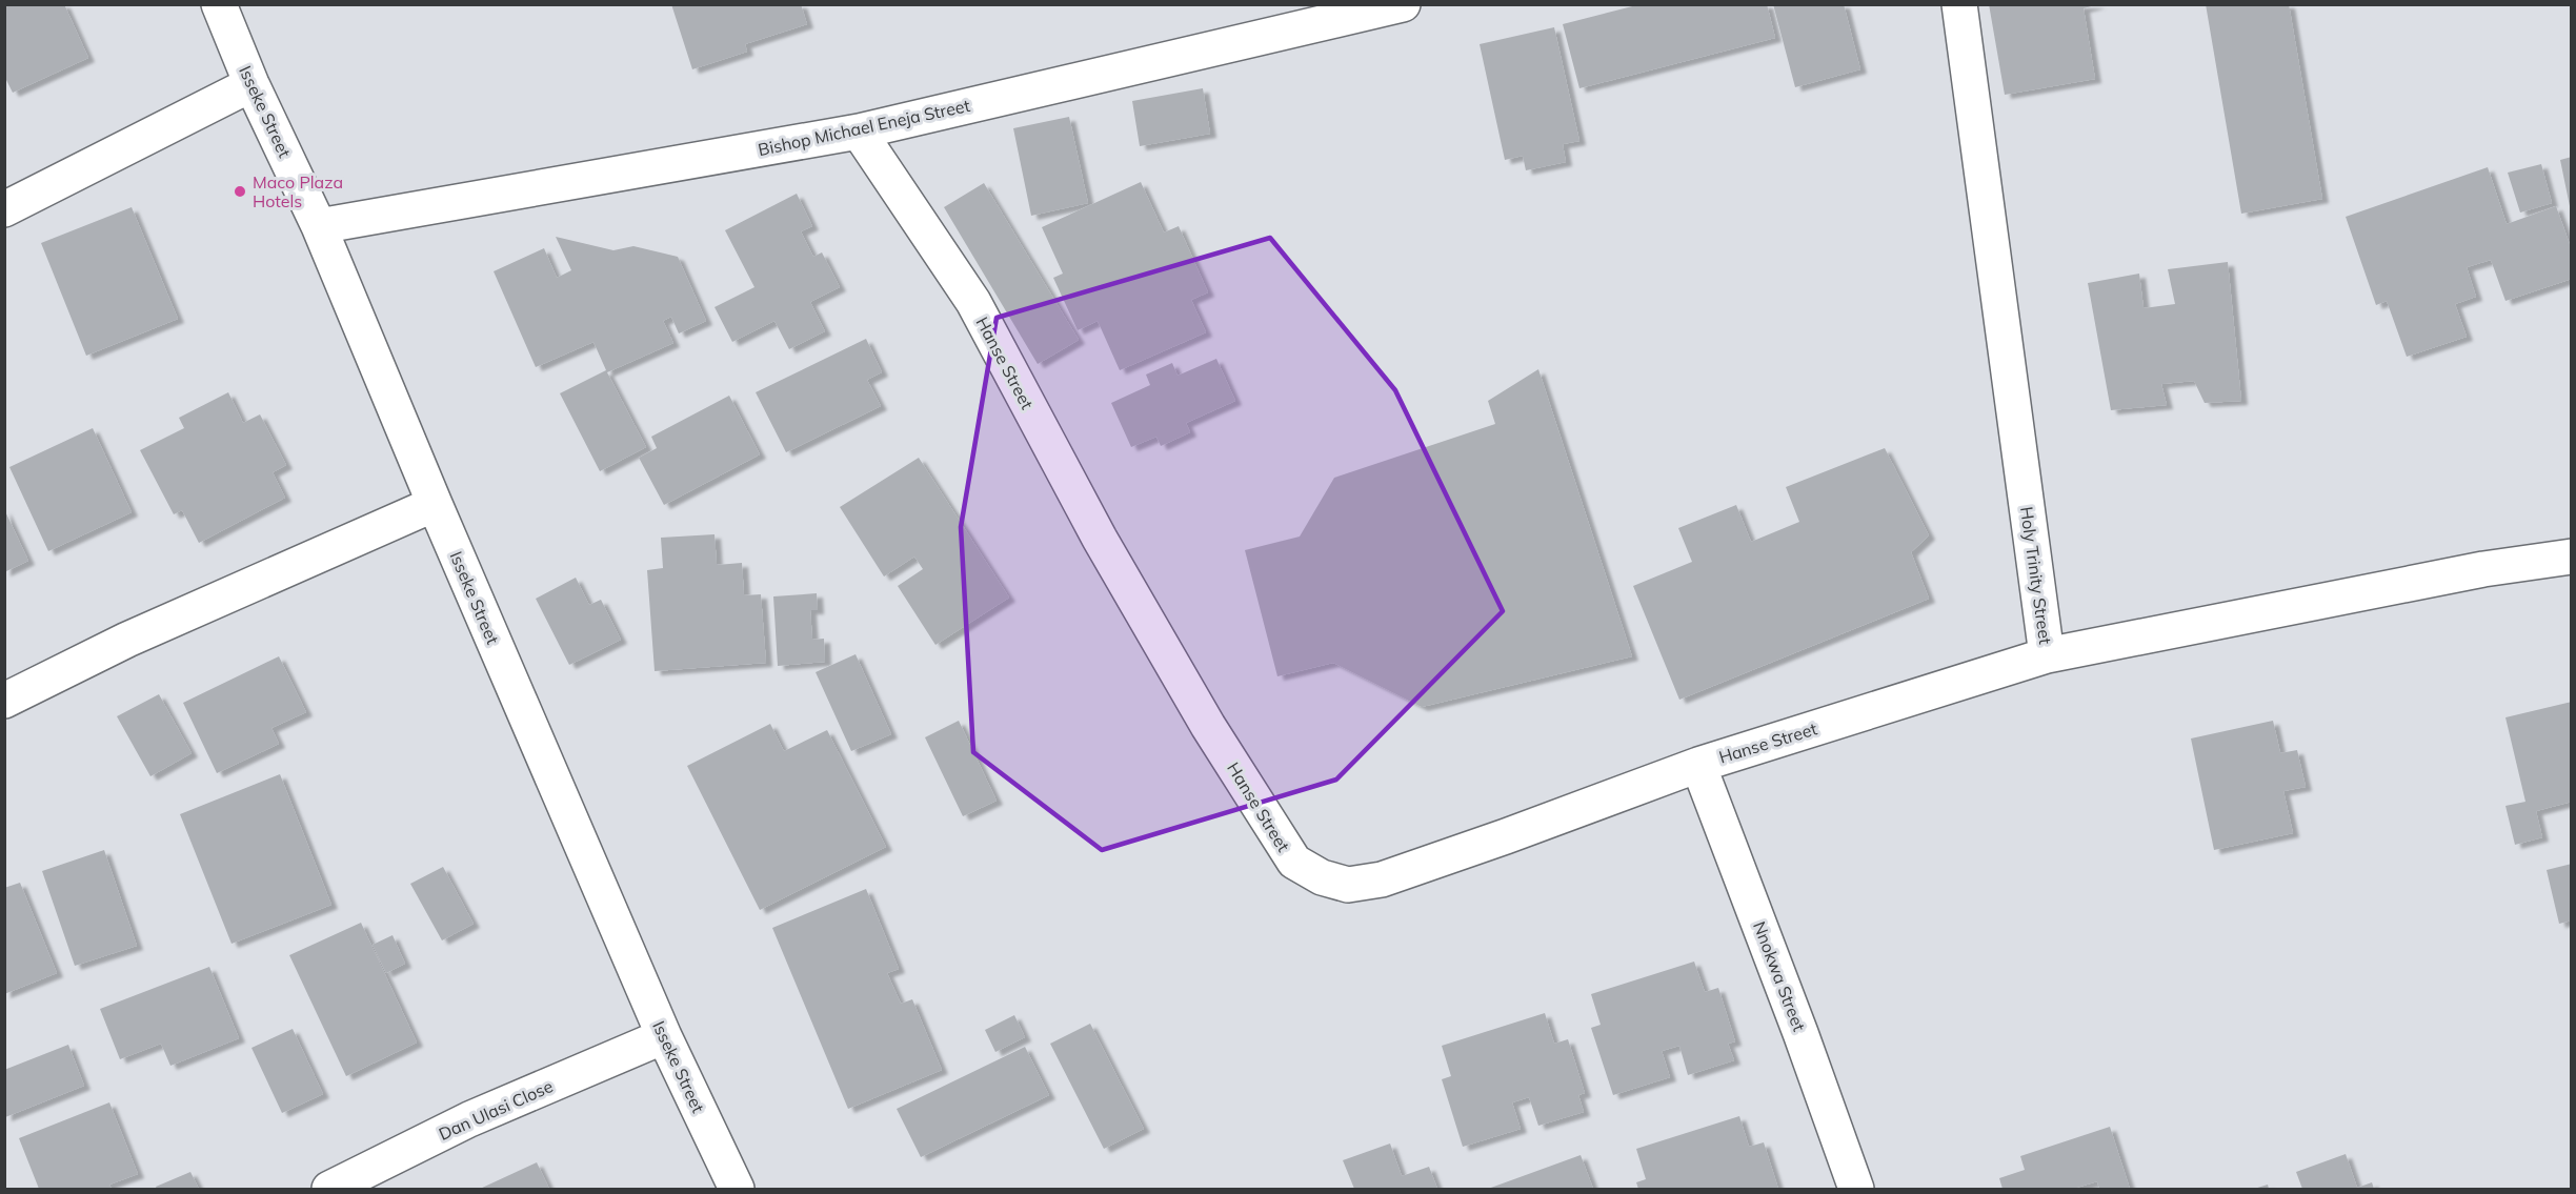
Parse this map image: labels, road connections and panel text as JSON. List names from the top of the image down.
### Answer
{
  "streets": {
    "street": [
      "Isseke Street",
      "Bishop Michael Eneja Street",
      "Hanse Street",
      "Holy Trinity Street",
      "Nnokwa Street",
      "Dan Ulasi Close"
    ]
  },
  "crossings": [
    ["Isseke Street", "Bishop Michael Eneja Street"],
    ["Isseke Street", "Dan Ulasi Close"],
    ["Bishop Michael Eneja Street", "Hanse Street"],
    ["Hanse Street", "Holy Trinity Street"],
    ["Hanse Street", "Nnokwa Street"]
  ],
  "places": ["Maco Plaza Hotels"]
}
